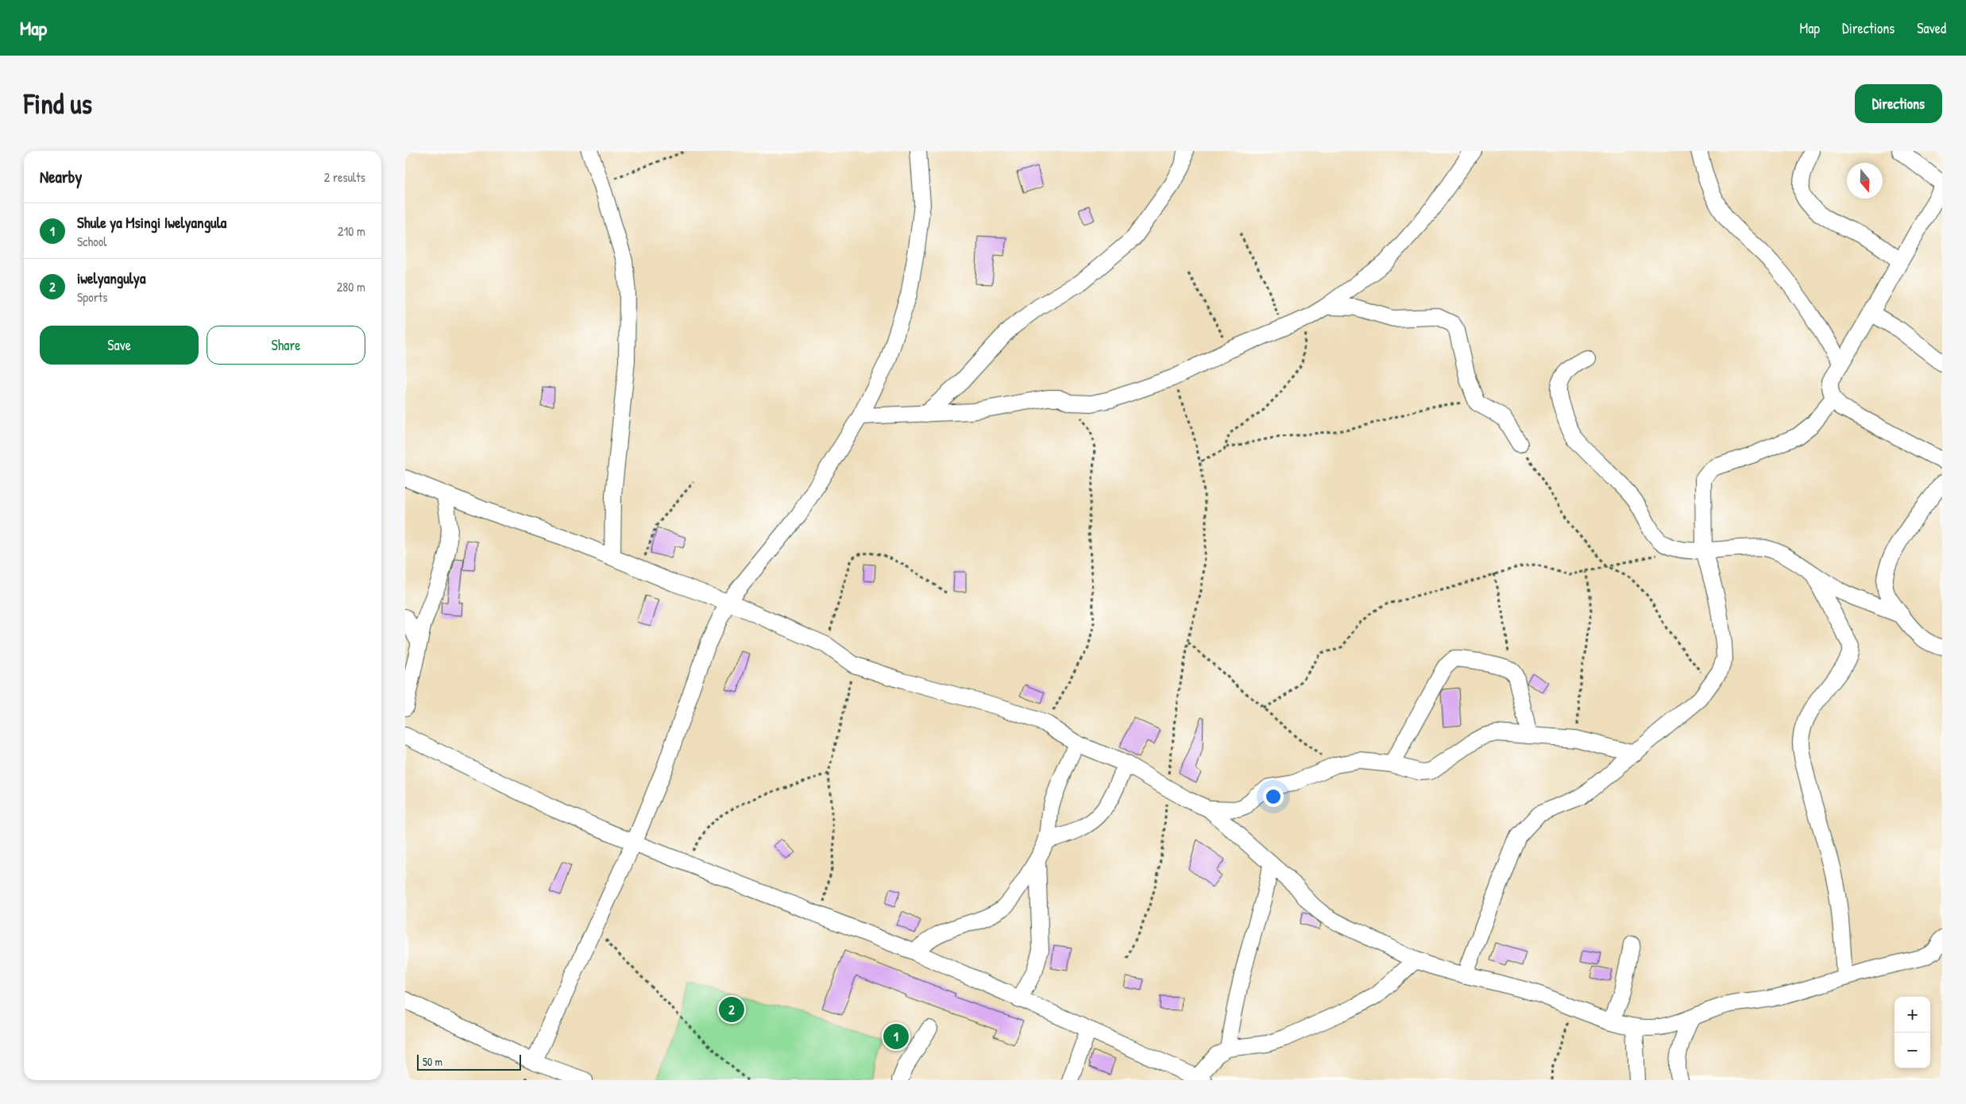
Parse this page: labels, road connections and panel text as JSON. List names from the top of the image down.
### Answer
{
  "scale_bar": "50 m",
  "north": "bottom",
  "page": {
    "header": "Map",
    "nav": ["Map", "Directions", "Saved"],
    "buttons": [
      "Directions",
      ["Save", "Share"]
    ],
    "title": "Find us",
    "heading": ["Nearby", "2 results"],
    "list": [
      {
        "mark": "1",
        "name": "Shule ya Msingi Iwelyangula",
        "note": "School",
        "value": "210 m"
      },
      {
        "mark": "2",
        "name": "iwelyangulya",
        "note": "Sports",
        "value": "280 m"
      }
    ],
    "pins": ["2", "1"],
    "map_buttons": ["+", "−"],
    "scale": "50 m"
  }
}
